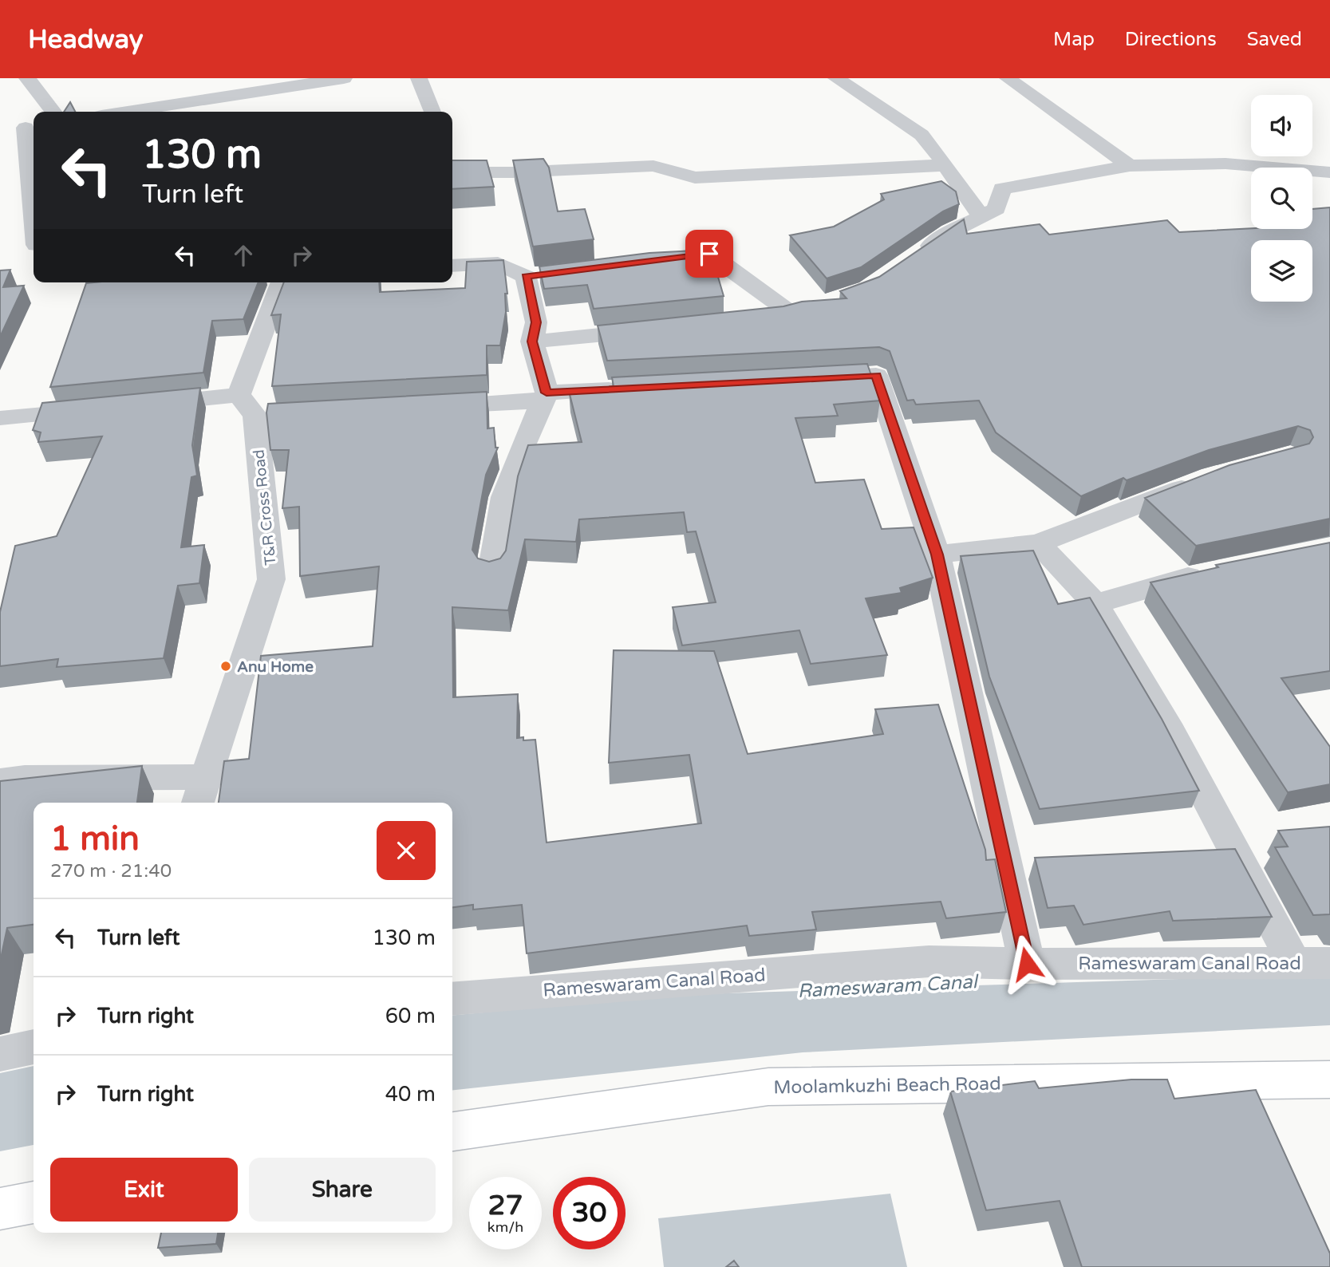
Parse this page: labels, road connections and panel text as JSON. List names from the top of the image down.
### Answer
{
  "streets": {
    "street": ["T&R Cross Road", "Rameswaram Canal Road", "Moolamkuzhi Beach Road"]
  },
  "water": ["Rameswaram Canal"],
  "places": ["Anu Home"],
  "page": {
    "header": "Headway",
    "nav": ["Map", "Directions", "Saved"],
    "turn": ["130 m", "Turn left"],
    "heading": ["1 min", "270 m · 21:40"],
    "list": [
      {
        "name": "Turn left",
        "value": "130 m"
      },
      {
        "name": "Turn right",
        "value": "60 m"
      },
      {
        "name": "Turn right",
        "value": "40 m"
      }
    ],
    "buttons": ["Exit", "Share"],
    "speed": "27 km/h",
    "limit": "30"
  }
}
